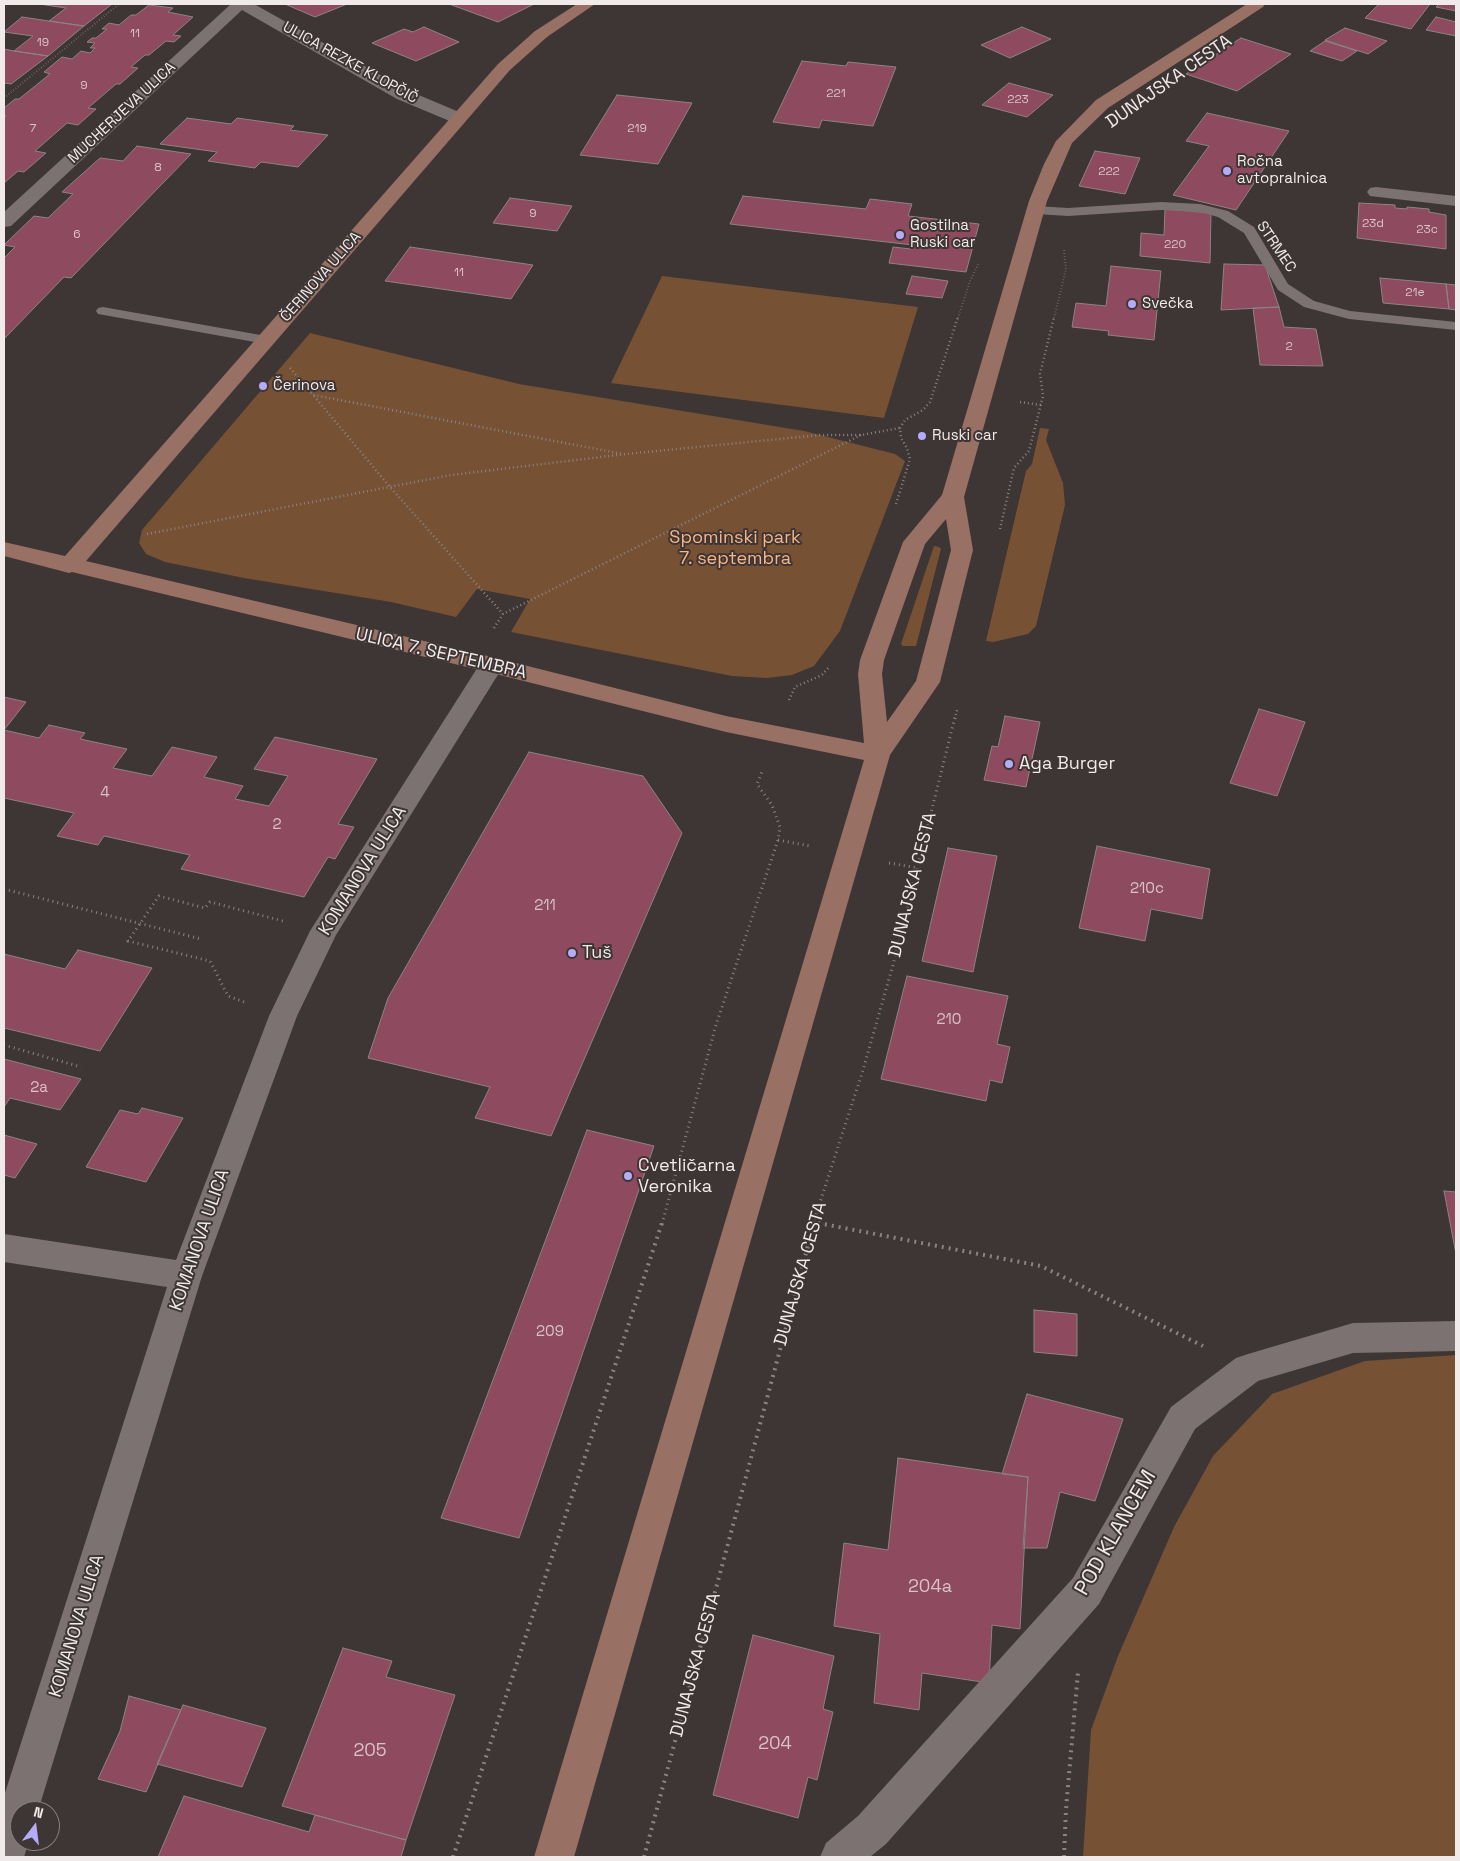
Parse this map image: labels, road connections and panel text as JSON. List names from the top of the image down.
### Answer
{
  "streets": {
    "main road": ["DUNAJSKA CESTA", "ČERINOVA ULICA", "ULICA 7. SEPTEMBRA"],
    "street": [
      "ULICA REZKE KLOPČIČ",
      "MUCHERJEVA ULICA",
      "KOMANOVA ULICA",
      "POD KLANCEM"
    ],
    "lane": ["STRMEC"]
  },
  "crossings": [
    ["ULICA REZKE KLOPČIČ", "MUCHERJEVA ULICA"],
    ["ULICA REZKE KLOPČIČ", "ČERINOVA ULICA"],
    ["DUNAJSKA CESTA", "STRMEC"],
    ["DUNAJSKA CESTA", "ULICA 7. SEPTEMBRA"],
    ["ČERINOVA ULICA", "ULICA 7. SEPTEMBRA"],
    ["ULICA 7. SEPTEMBRA", "KOMANOVA ULICA"]
  ],
  "parks": ["Spominski park 7. septembra"],
  "places": [
    "Ročna avtopralnica",
    "Gostilna Ruski car",
    "Svečka",
    "Čerinova",
    "Ruski car",
    "Aga Burger",
    "Tuš",
    "Cvetličarna Veronika"
  ],
  "house_numbers": [
    "11",
    "19",
    "9",
    "221",
    "223",
    "7",
    "219",
    "8",
    "222",
    "9",
    "23d",
    "23c",
    "6",
    "220",
    "11",
    "21e",
    "2",
    "4",
    "2",
    "210c",
    "211",
    "210",
    "2a",
    "209",
    "204a",
    "204",
    "205"
  ],
  "north": "top"
}
